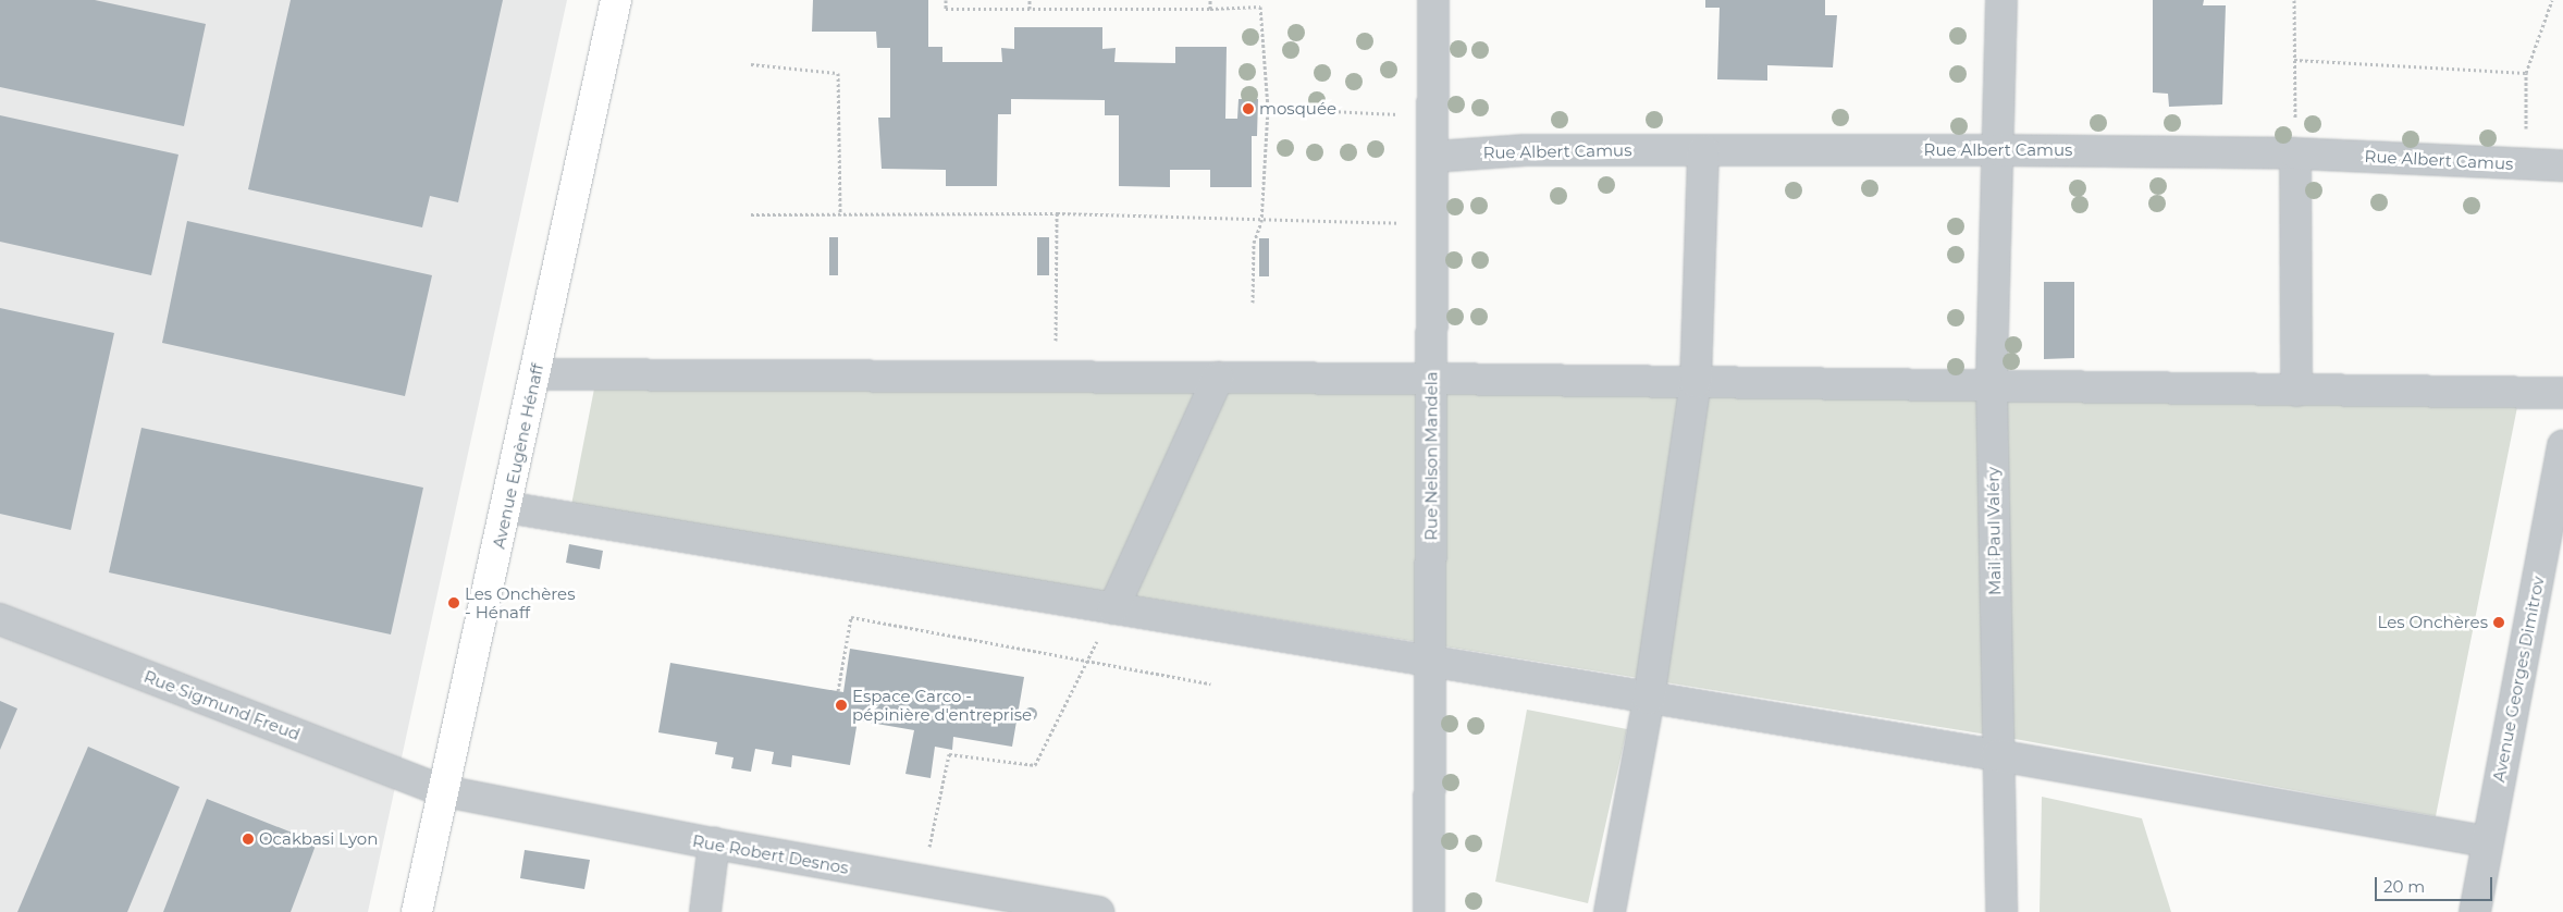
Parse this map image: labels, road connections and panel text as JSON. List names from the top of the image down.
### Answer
{
  "streets": {
    "main road": ["Avenue Eugène Hénaff"],
    "street": [
      "Rue Albert Camus",
      "Rue Nelson Mandela",
      "Mail Paul Valéry",
      "Avenue Georges Dimitrov",
      "Rue Sigmund Freud",
      "Rue Robert Desnos"
    ]
  },
  "crossings": [
    ["Rue Albert Camus", "Rue Nelson Mandela"],
    ["Rue Albert Camus", "Mail Paul Valéry"],
    ["Avenue Eugène Hénaff", "Rue Sigmund Freud"],
    ["Avenue Eugène Hénaff", "Rue Robert Desnos"],
    ["Rue Sigmund Freud", "Rue Robert Desnos"]
  ],
  "places": [
    "mosquée",
    "Les Onchères - Hénaff",
    "Les Onchères",
    "Espace Carco - pépinière d'entreprise",
    "Ocakbasi Lyon"
  ],
  "scale_bar": "20 m"
}
